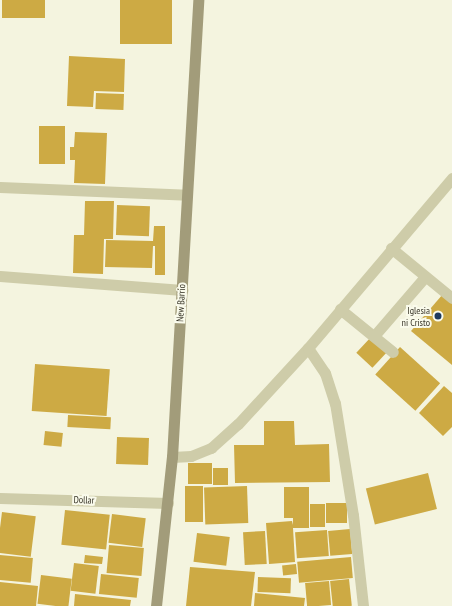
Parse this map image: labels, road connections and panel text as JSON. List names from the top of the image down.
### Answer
{
  "streets": {
    "main road": ["New Barrio"],
    "street": ["Dollar"]
  },
  "crossings": [
    ["New Barrio", "Dollar"]
  ],
  "places": ["Iglesia ni Cristo"]
}
